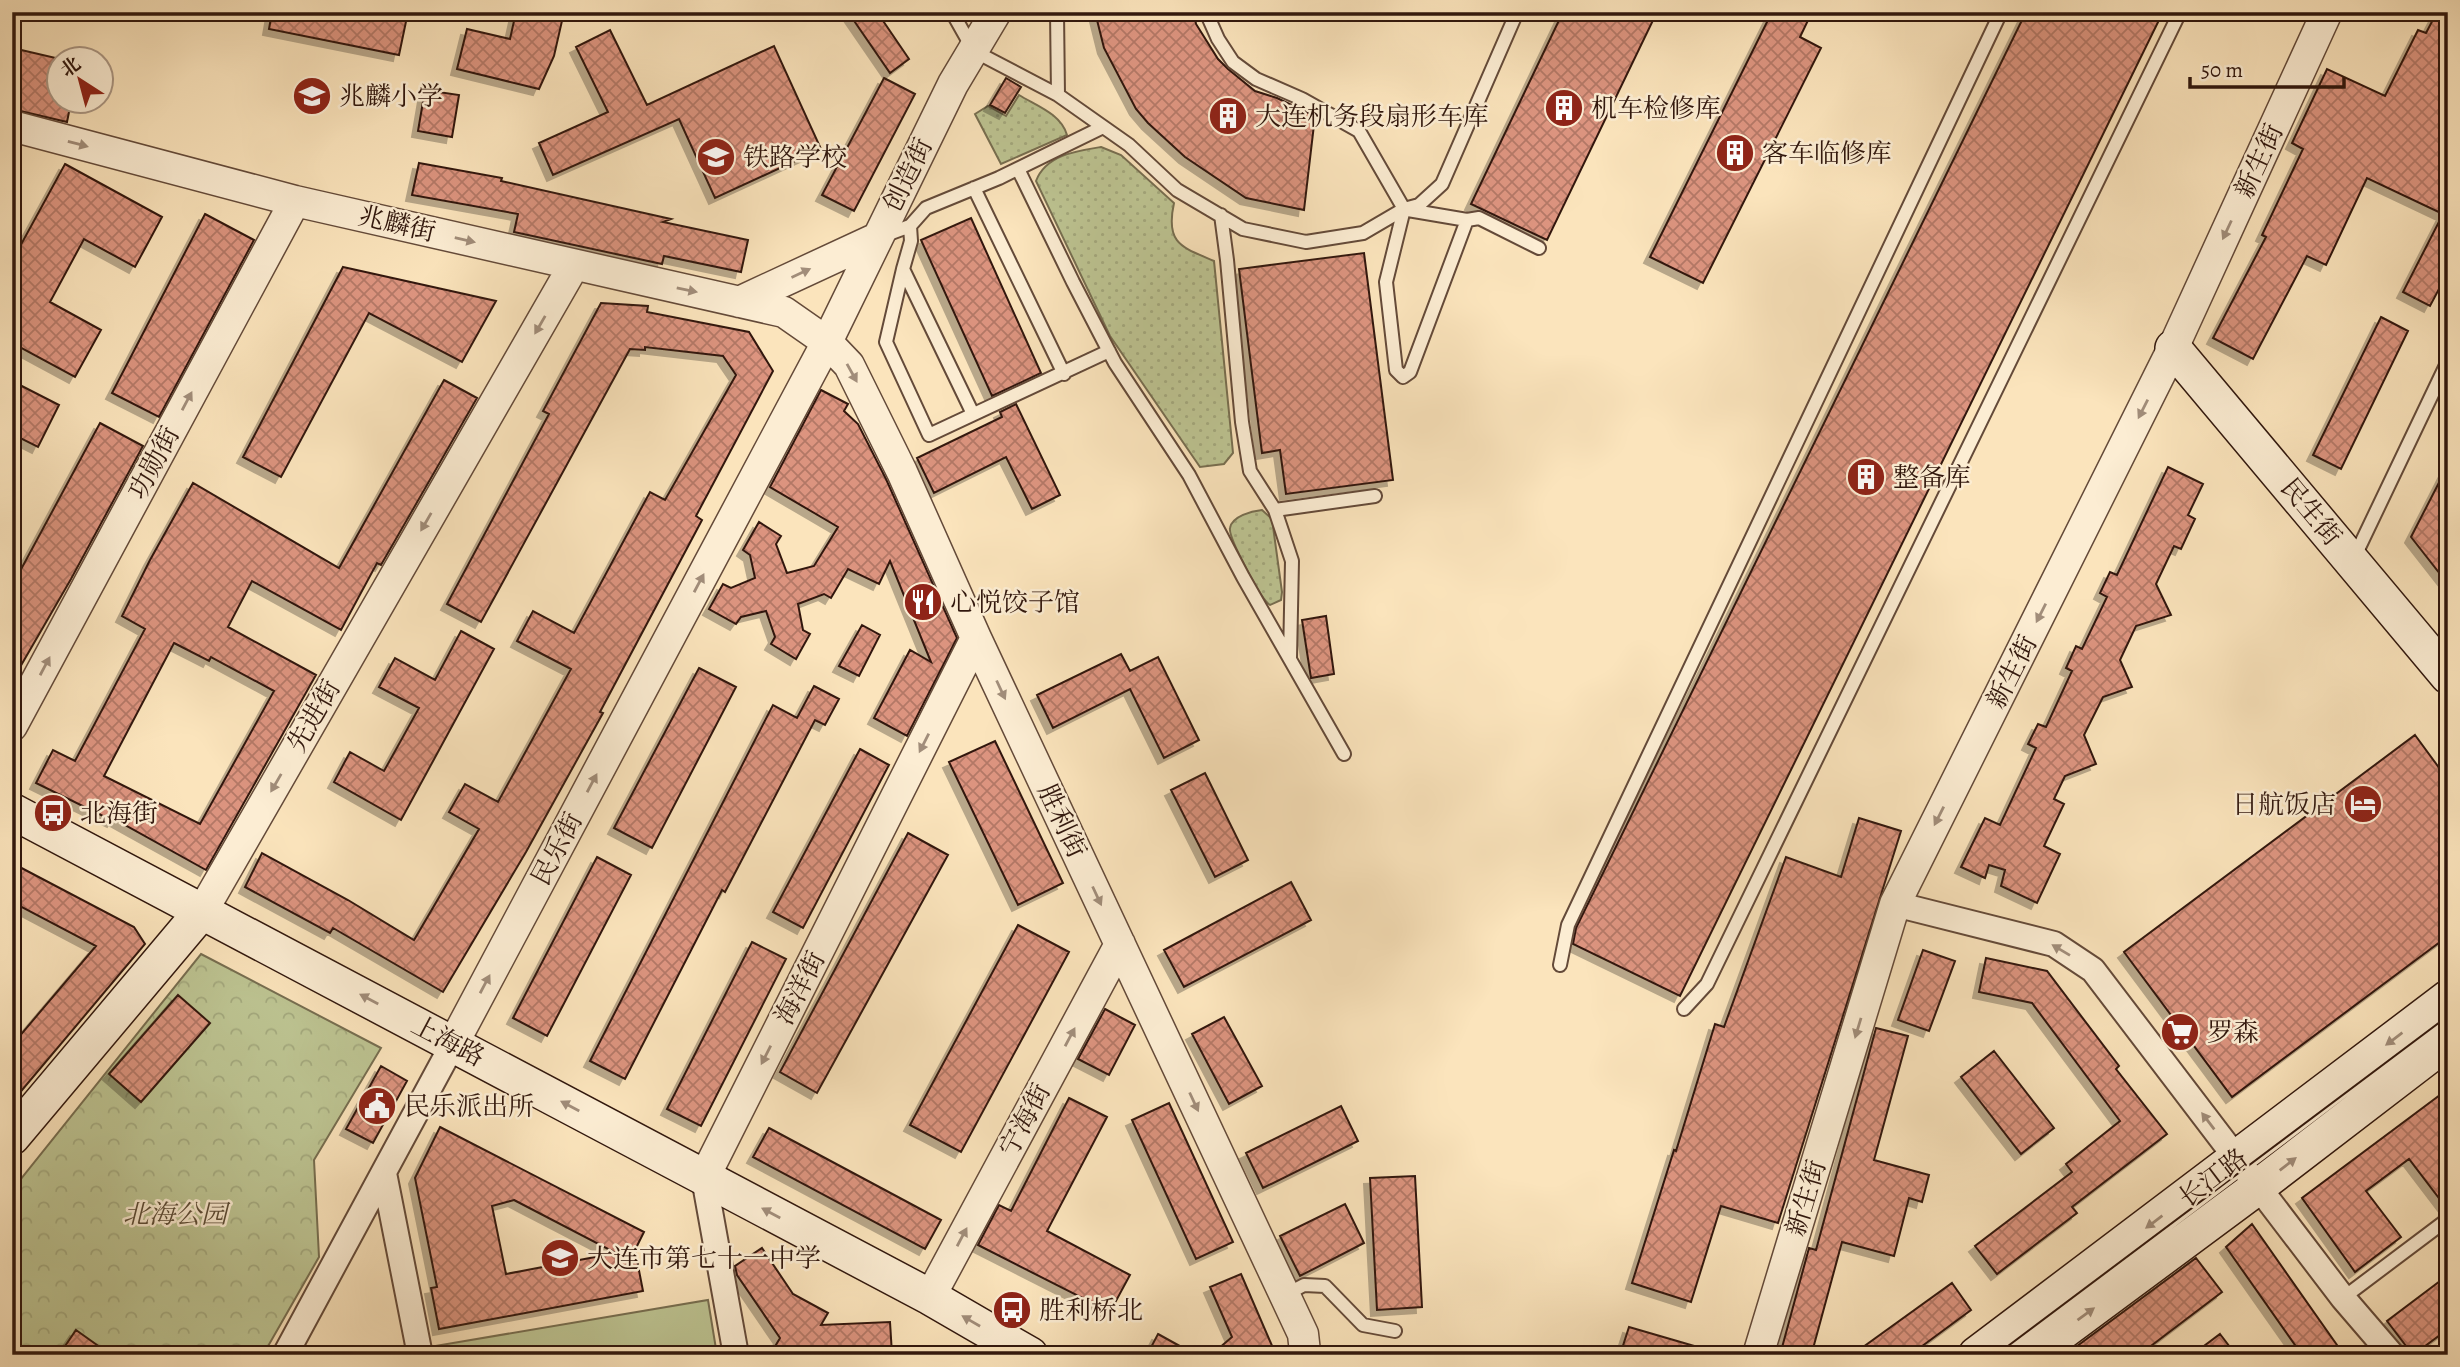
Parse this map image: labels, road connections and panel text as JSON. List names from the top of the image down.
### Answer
{
  "streets": {
    "main road": [
      "民生街",
      "先进街",
      "上海路",
      "长江路"
    ],
    "street": [
      "新生街",
      "创造街",
      "兆麟街",
      "功勋街",
      "胜利街",
      "民乐街",
      "海洋街",
      "宁海街"
    ]
  },
  "crossings": [
    ["新生街", "民生街"],
    ["创造街", "胜利街"],
    ["创造街", "民乐街"],
    ["兆麟街", "功勋街"],
    ["兆麟街", "先进街"],
    ["兆麟街", "胜利街"],
    ["先进街", "上海路"],
    ["胜利街", "民乐街"],
    ["胜利街", "海洋街"],
    ["胜利街", "宁海街"],
    ["民乐街", "上海路"],
    ["海洋街", "上海路"],
    ["上海路", "宁海街"]
  ],
  "one_way": [
    "新生街",
    "兆麟街",
    "功勋街",
    "先进街",
    "胜利街",
    "民乐街",
    "海洋街",
    "上海路",
    "宁海街"
  ],
  "parks": ["北海公园"],
  "places": {
    "school or university": ["兆麟小学", "铁路学校", "大连市第七十一中学"],
    "building": [
      "机车检修库",
      "大连机务段扇形车库",
      "客车临修库",
      "整备库"
    ],
    "restaurant": ["心悦饺子馆"],
    "hotel": ["日航饭店"],
    "bus stop": ["北海街", "胜利桥北"],
    "supermarket": ["罗森"],
    "public building": ["民乐派出所"]
  },
  "scale_bar": "50 m",
  "north": "top left"
}
